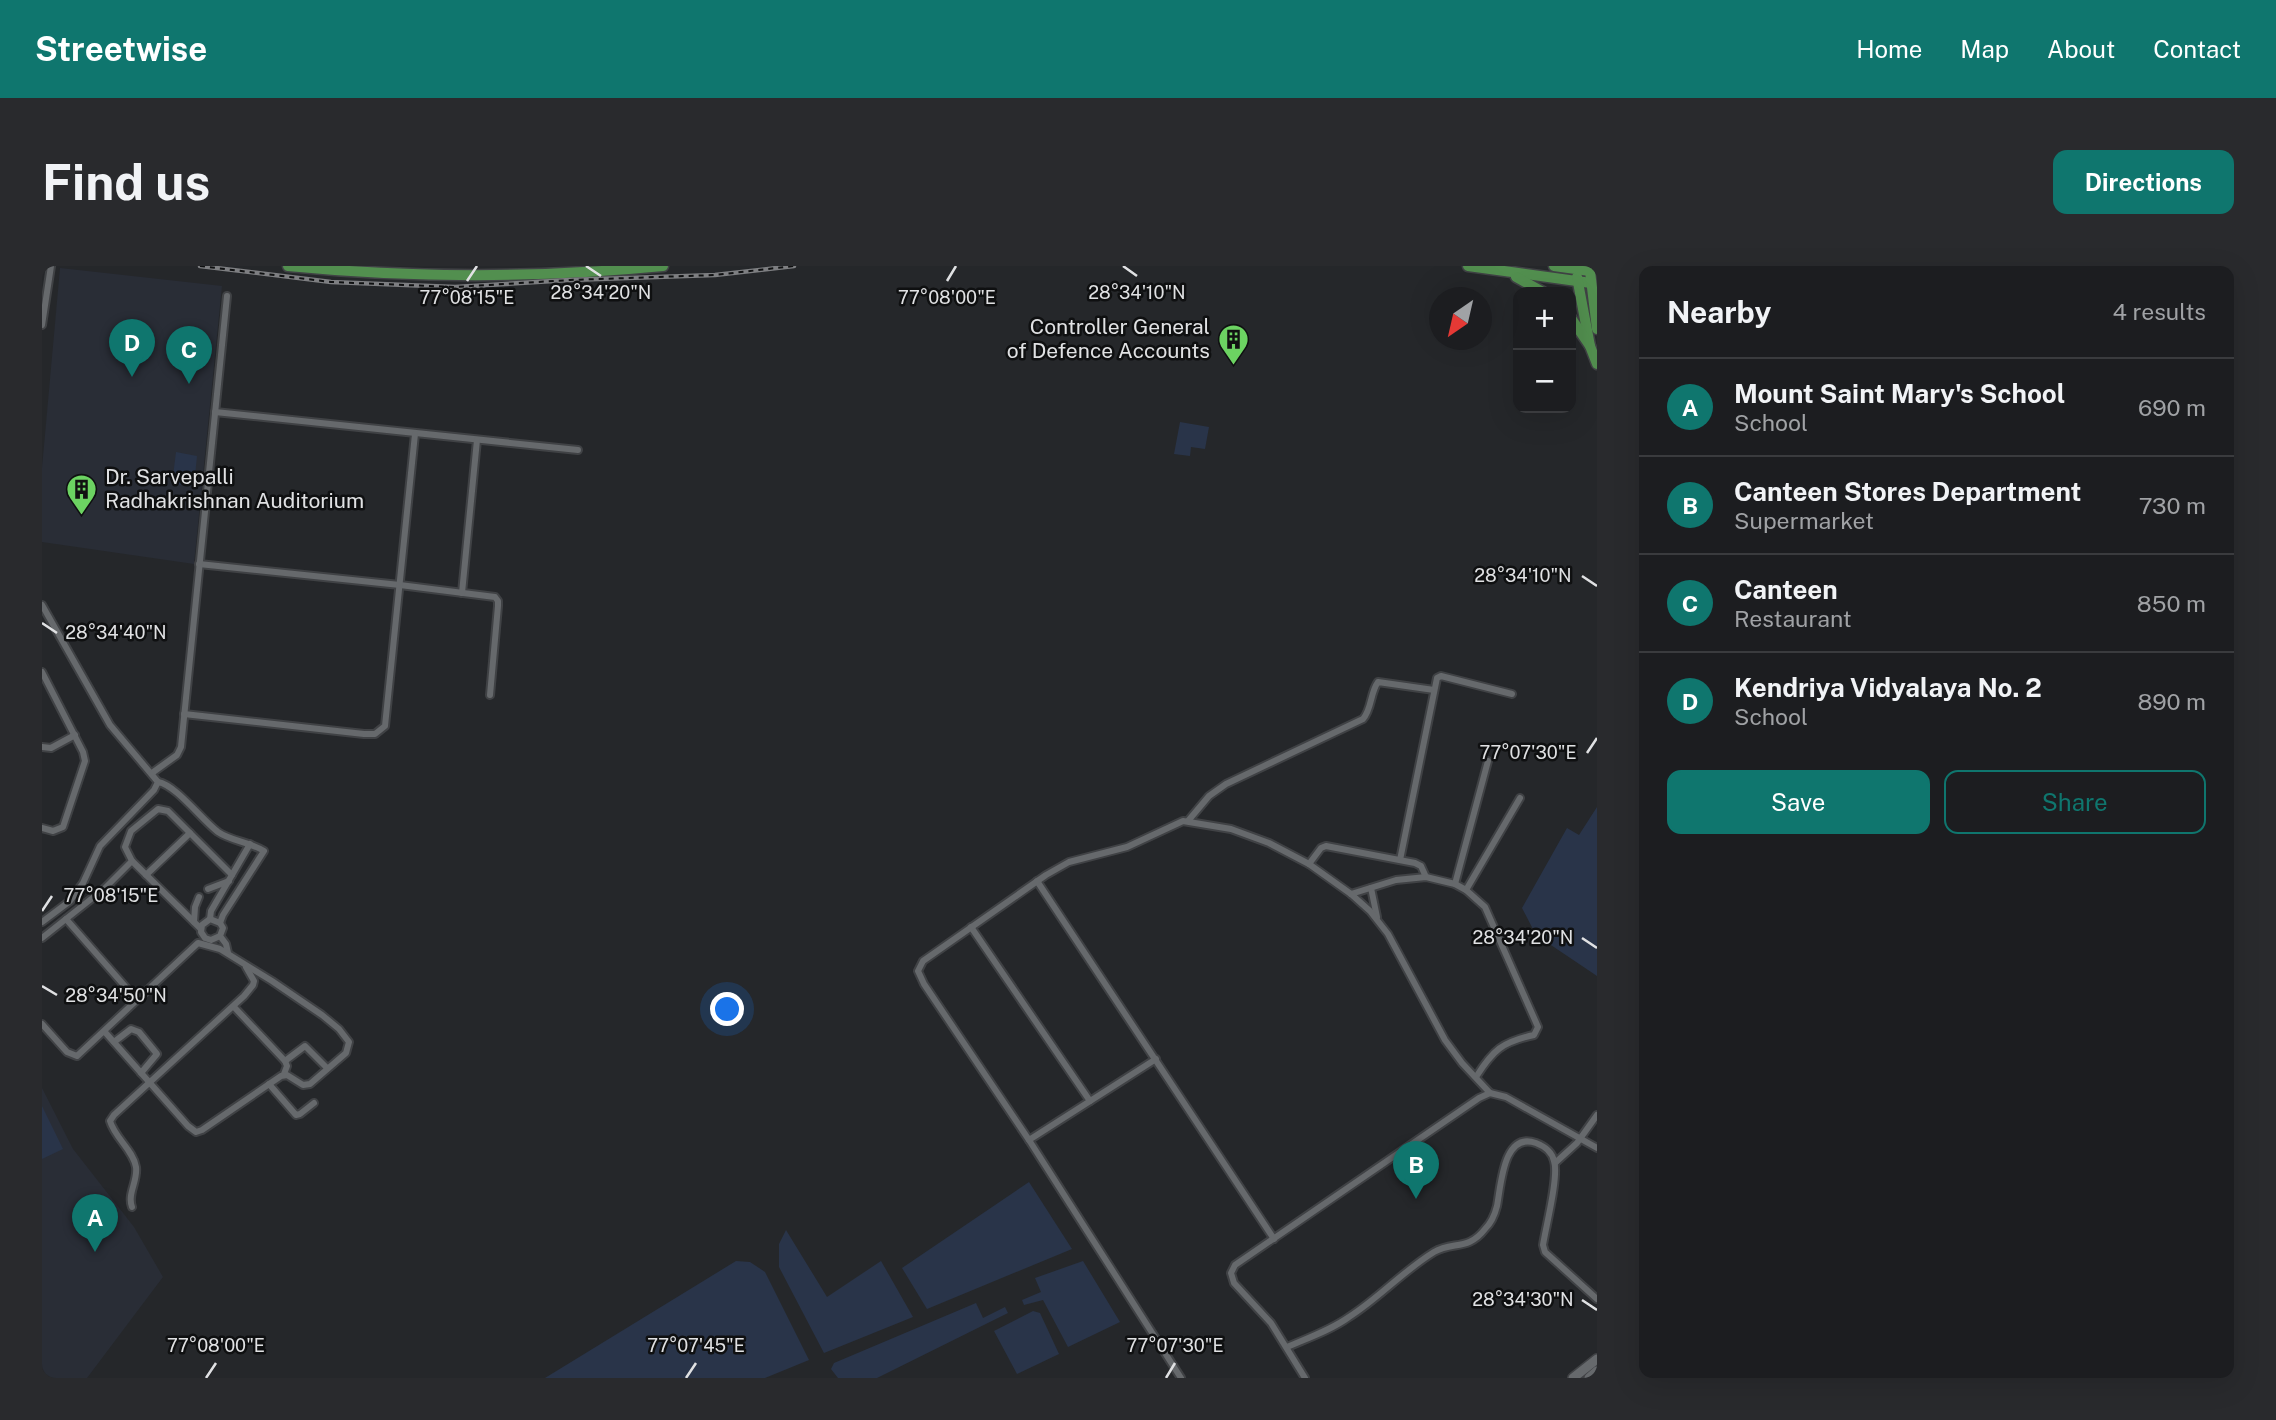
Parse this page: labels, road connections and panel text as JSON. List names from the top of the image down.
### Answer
{
  "places": {
    "building": ["Controller General of Defence Accounts", "Dr. Sarvepalli Radhakrishnan Auditorium"]
  },
  "north": "bottom left",
  "page": {
    "header": "Streetwise",
    "nav": [
      "Home",
      "Map",
      "About",
      "Contact"
    ],
    "buttons": [
      "Directions",
      ["Save", "Share"]
    ],
    "title": "Find us",
    "heading": ["Nearby", "4 results"],
    "map_buttons": ["+", "−"],
    "pins": [
      "D",
      "C",
      "B",
      "A"
    ],
    "list": [
      {
        "mark": "A",
        "name": "Mount Saint Mary's School",
        "note": "School",
        "value": "690 m"
      },
      {
        "mark": "B",
        "name": "Canteen Stores Department",
        "note": "Supermarket",
        "value": "730 m"
      },
      {
        "mark": "C",
        "name": "Canteen",
        "note": "Restaurant",
        "value": "850 m"
      },
      {
        "mark": "D",
        "name": "Kendriya Vidyalaya No. 2",
        "note": "School",
        "value": "890 m"
      }
    ]
  },
  "coordinates": [
    "28°34'20\"N",
    "28°34'10\"N",
    "77°08'15\"E",
    "77°08'00\"E",
    "28°34'40\"N",
    "77°07'30\"E",
    "28°34'50\"N",
    "28°34'30\"N",
    "77°07'45\"E"
  ]
}
